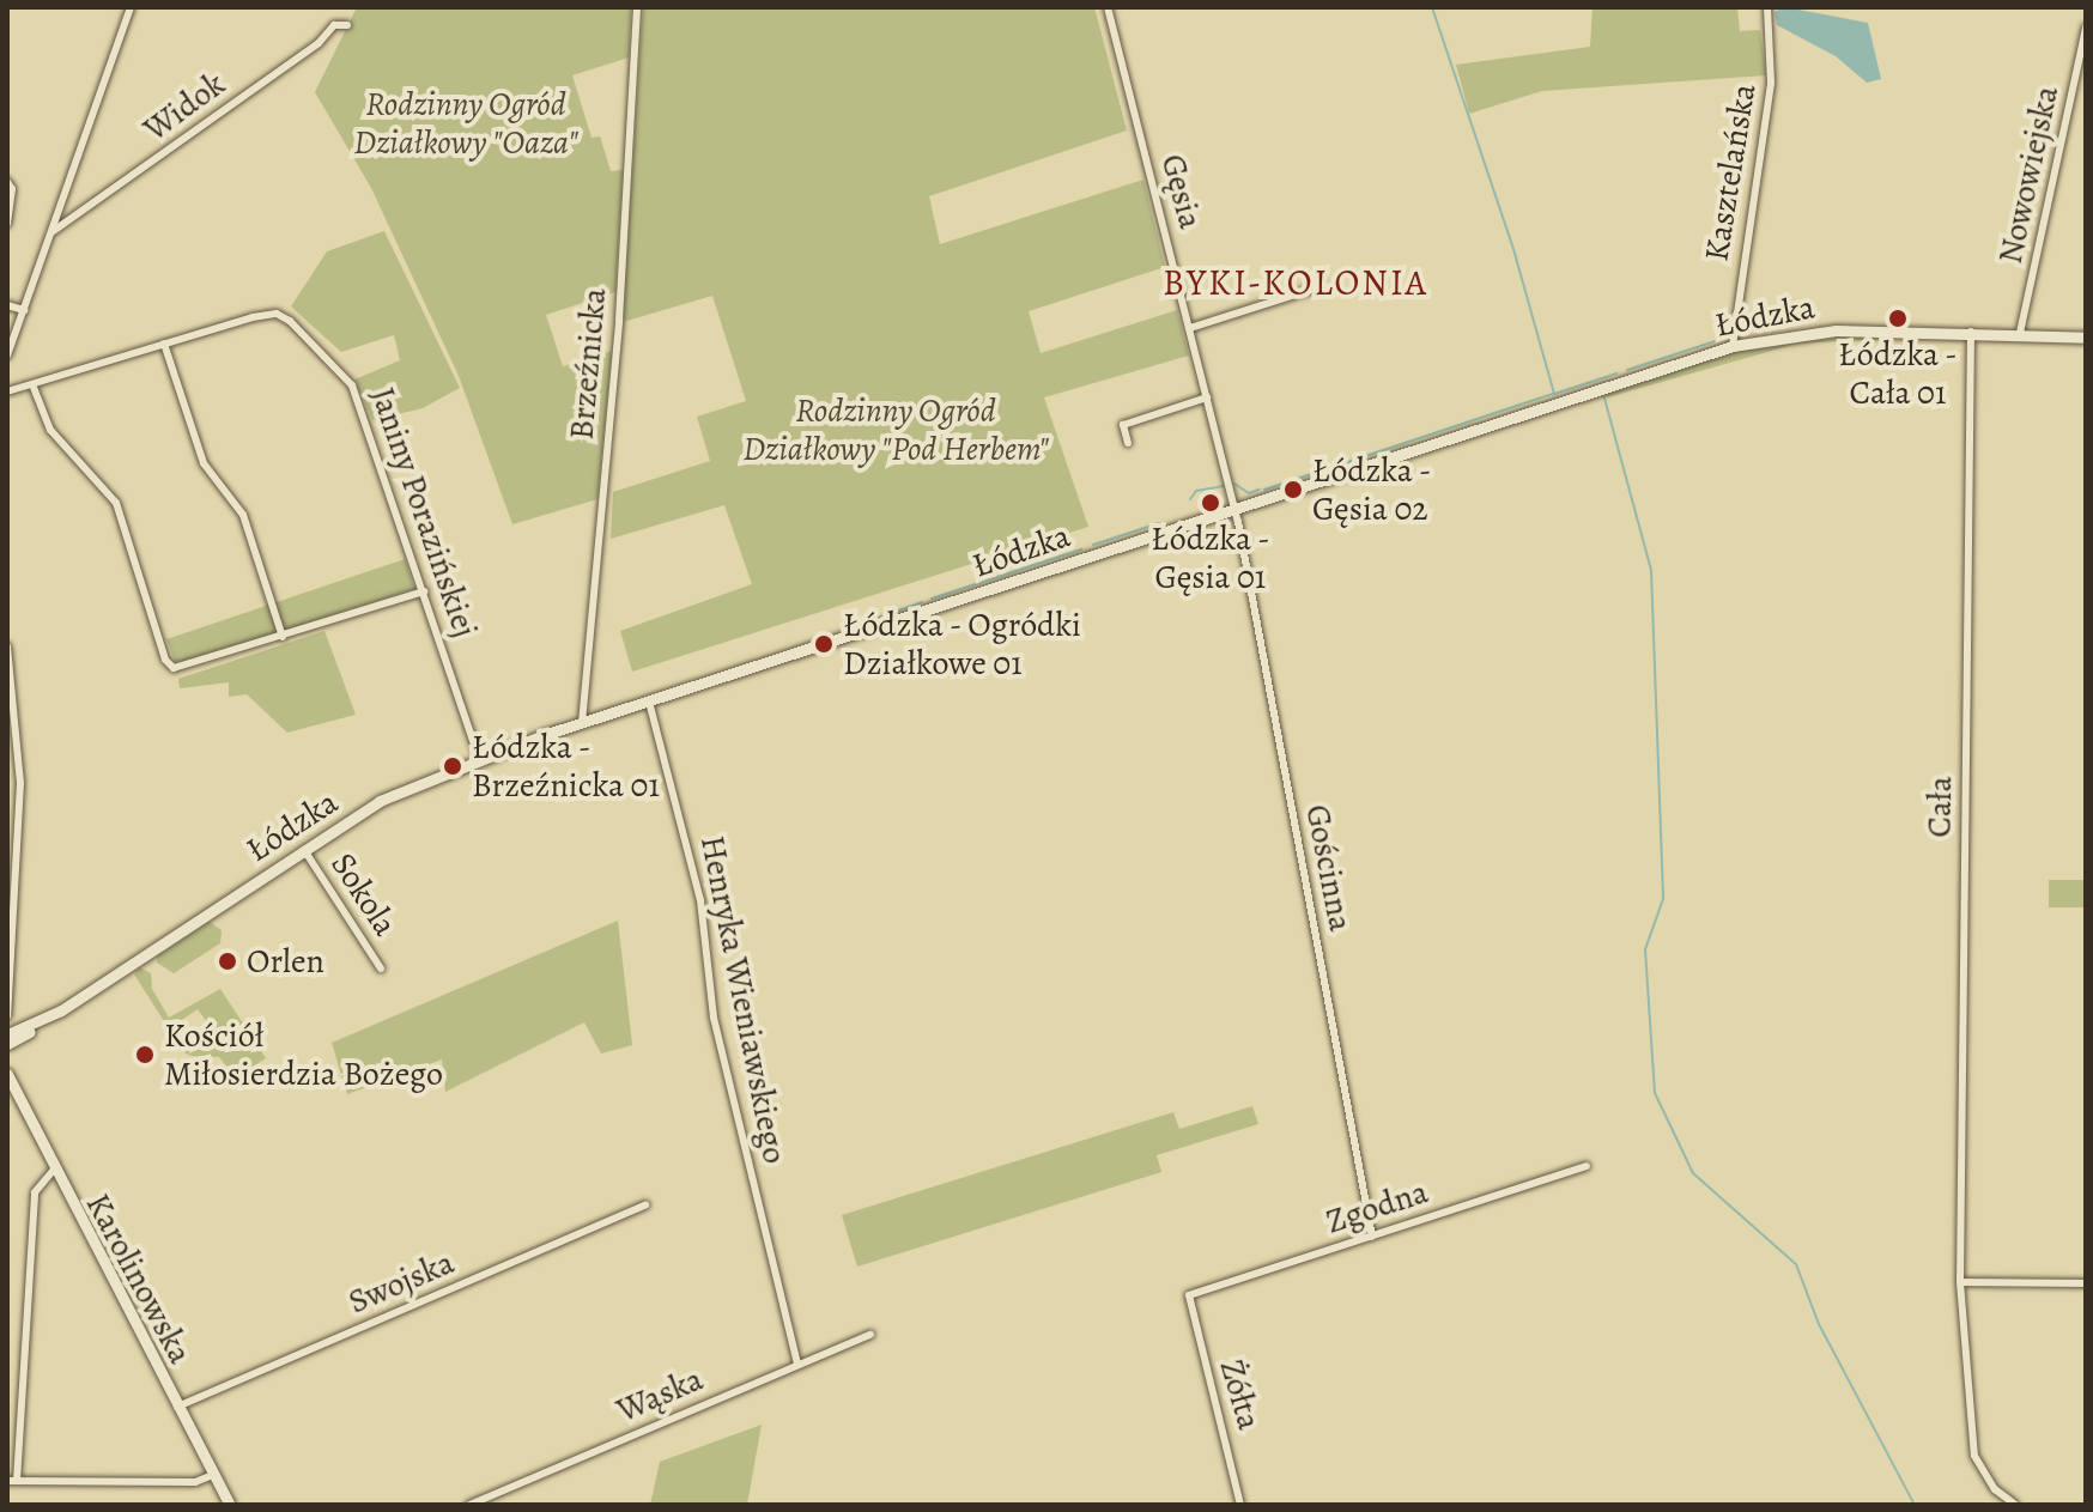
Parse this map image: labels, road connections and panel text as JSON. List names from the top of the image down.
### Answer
{
  "streets": {
    "main road": ["Łódzka", "Karolinowska"],
    "street": [
      "Widok",
      "Kasztelańska",
      "Nowowiejska",
      "Gęsia",
      "Brzeźnicka",
      "Janiny Porazińskiej",
      "Cała",
      "Gościnna",
      "Sokola",
      "Henryka Wieniawskiego",
      "Zgodna",
      "Swojska",
      "Wąska",
      "Żółta"
    ]
  },
  "crossings": [
    ["Kasztelańska", "Łódzka"],
    ["Nowowiejska", "Łódzka"],
    ["Gęsia", "Łódzka"],
    ["Gęsia", "Gościnna"],
    ["Łódzka", "Brzeźnicka"],
    ["Łódzka", "Janiny Porazińskiej"],
    ["Łódzka", "Cała"],
    ["Łódzka", "Gościnna"],
    ["Łódzka", "Sokola"],
    ["Łódzka", "Henryka Wieniawskiego"],
    ["Gościnna", "Zgodna"],
    ["Henryka Wieniawskiego", "Wąska"],
    ["Zgodna", "Żółta"],
    ["Karolinowska", "Swojska"]
  ],
  "districts": ["BYKI-KOLONIA"],
  "parks": ["Rodzinny Ogród Działkowy \"Oaza\"", "Rodzinny Ogród Działkowy \"Pod Herbem\""],
  "places": [
    "Łódzka - Cała 01",
    "Łódzka - Gęsia 02",
    "Łódzka - Gęsia 01",
    "Łódzka - Ogródki Działkowe 01",
    "Łódzka - Brzeźnicka 01",
    "Orlen",
    "Kościół Miłosierdzia Bożego"
  ]
}
